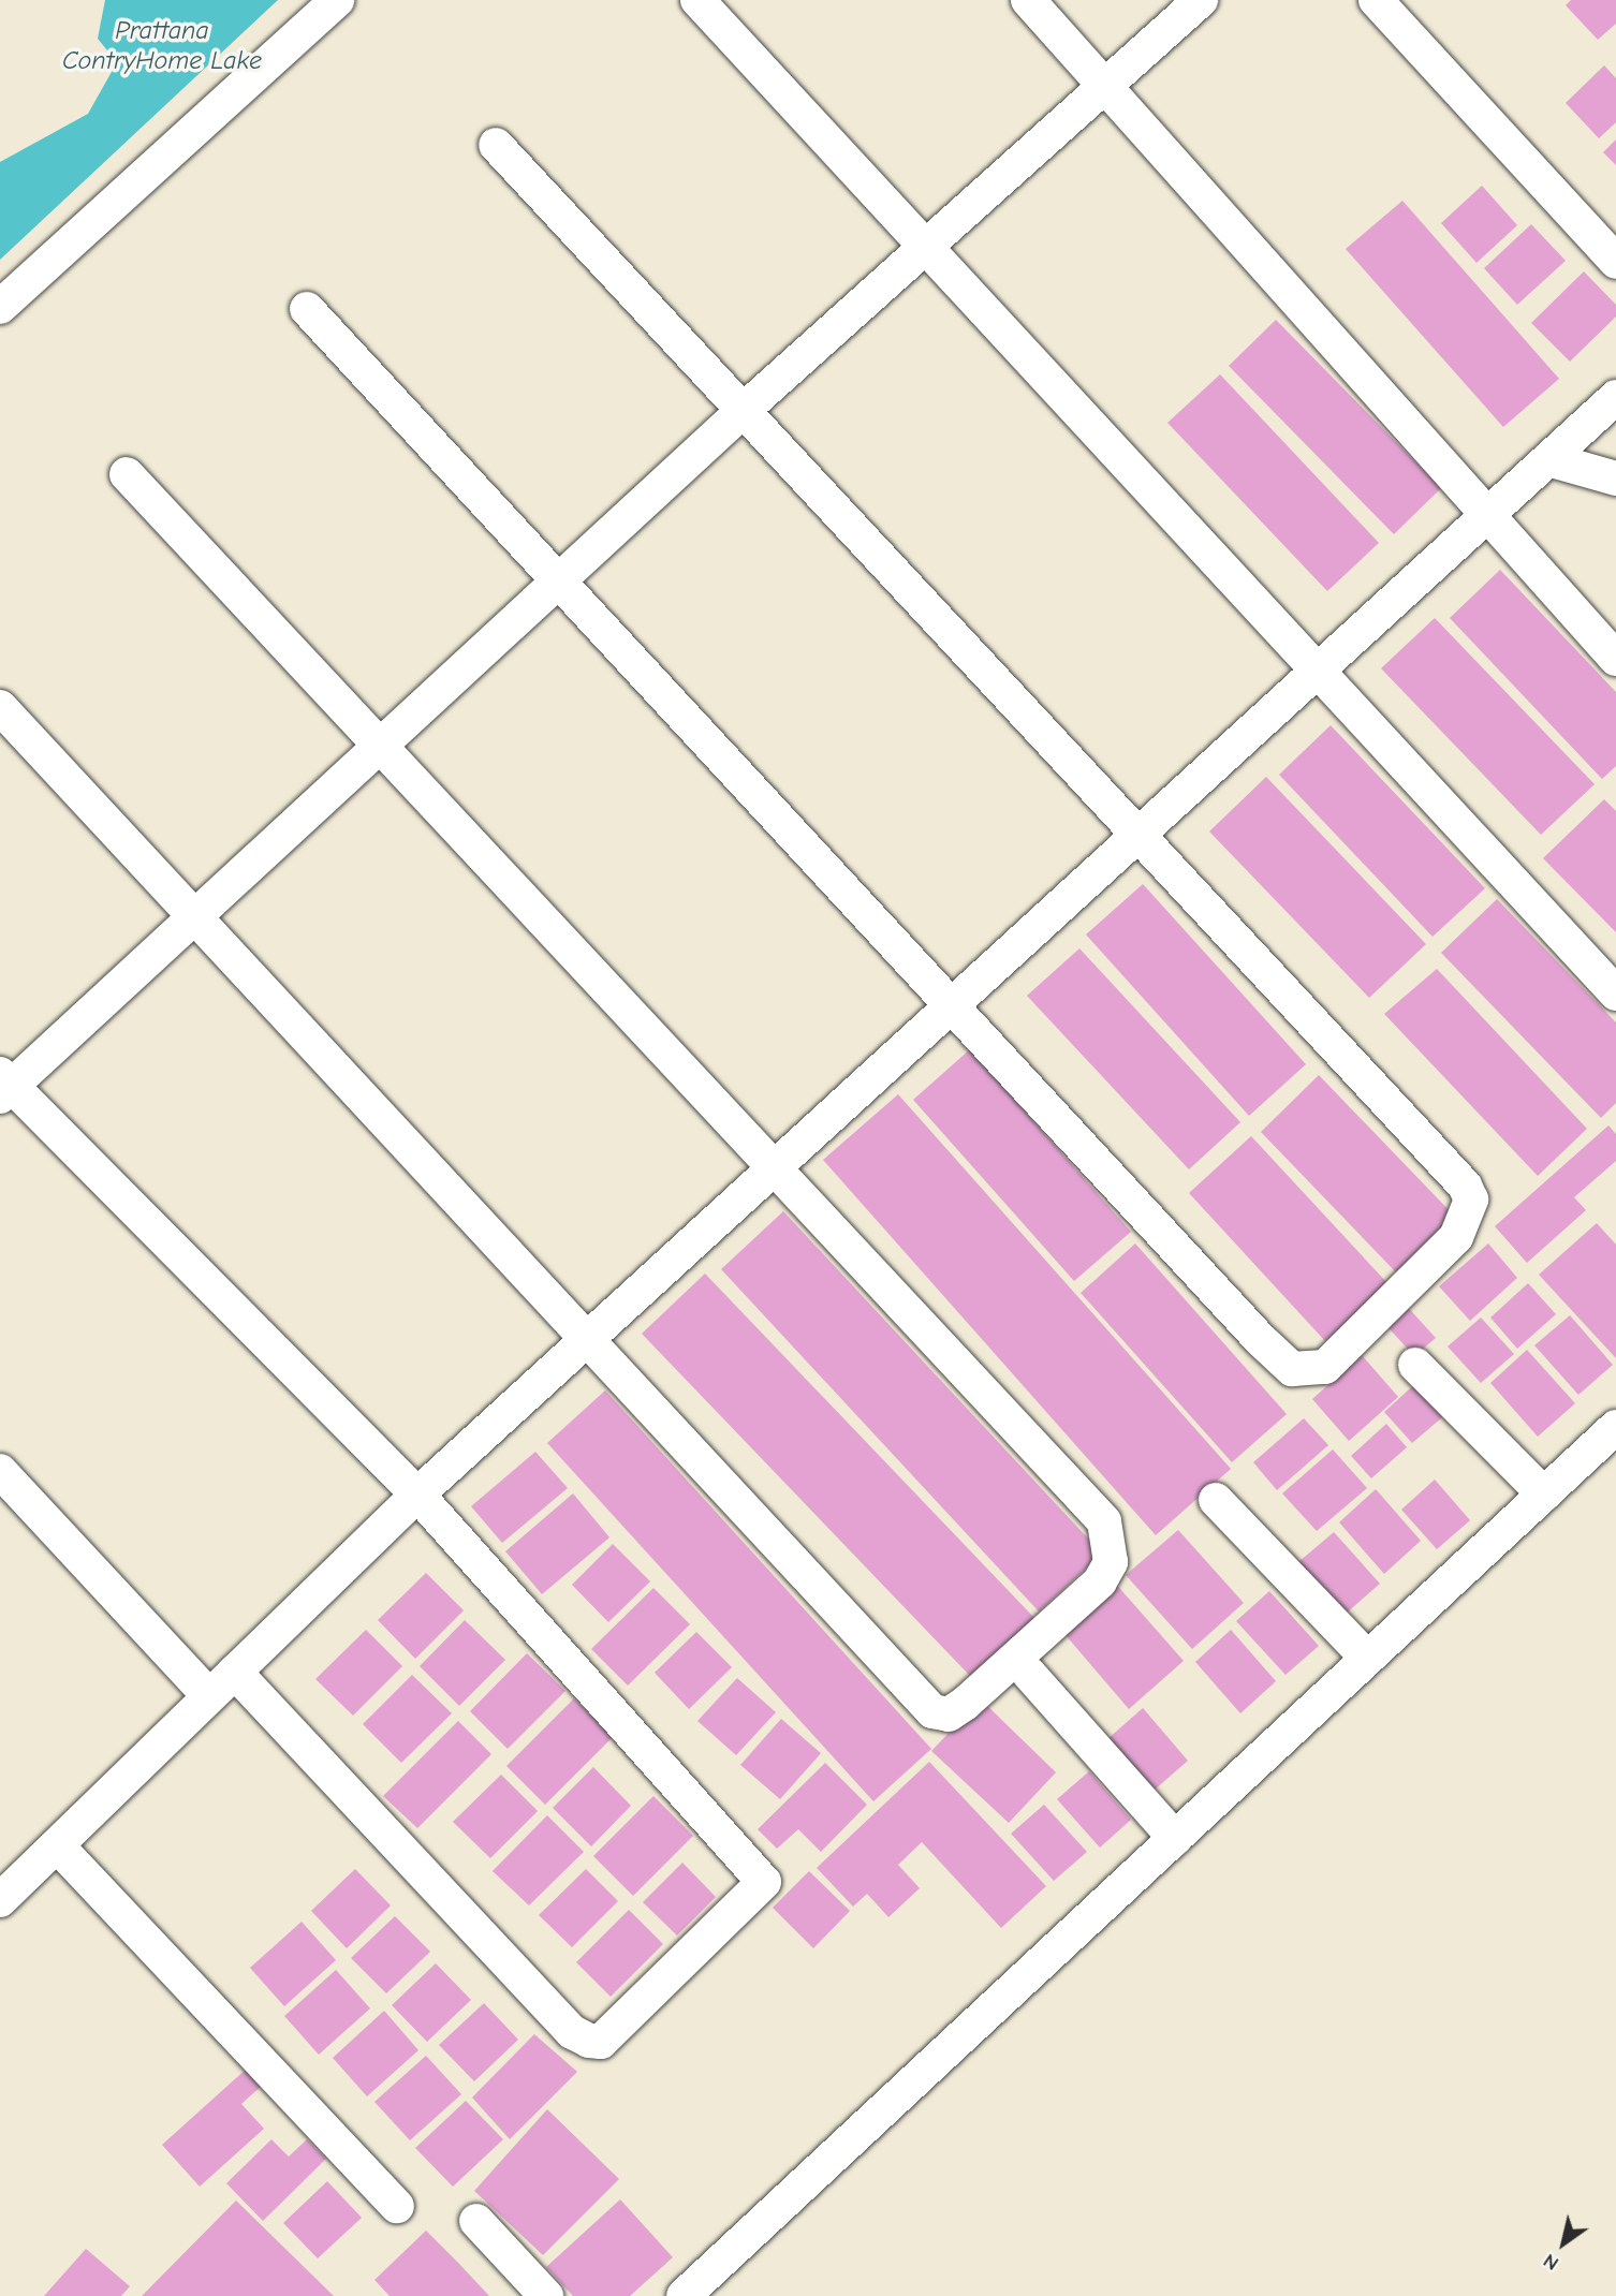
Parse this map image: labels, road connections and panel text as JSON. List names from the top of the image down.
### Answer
{
  "water": ["Prattana ContryHome Lake"],
  "north": "bottom left"
}
